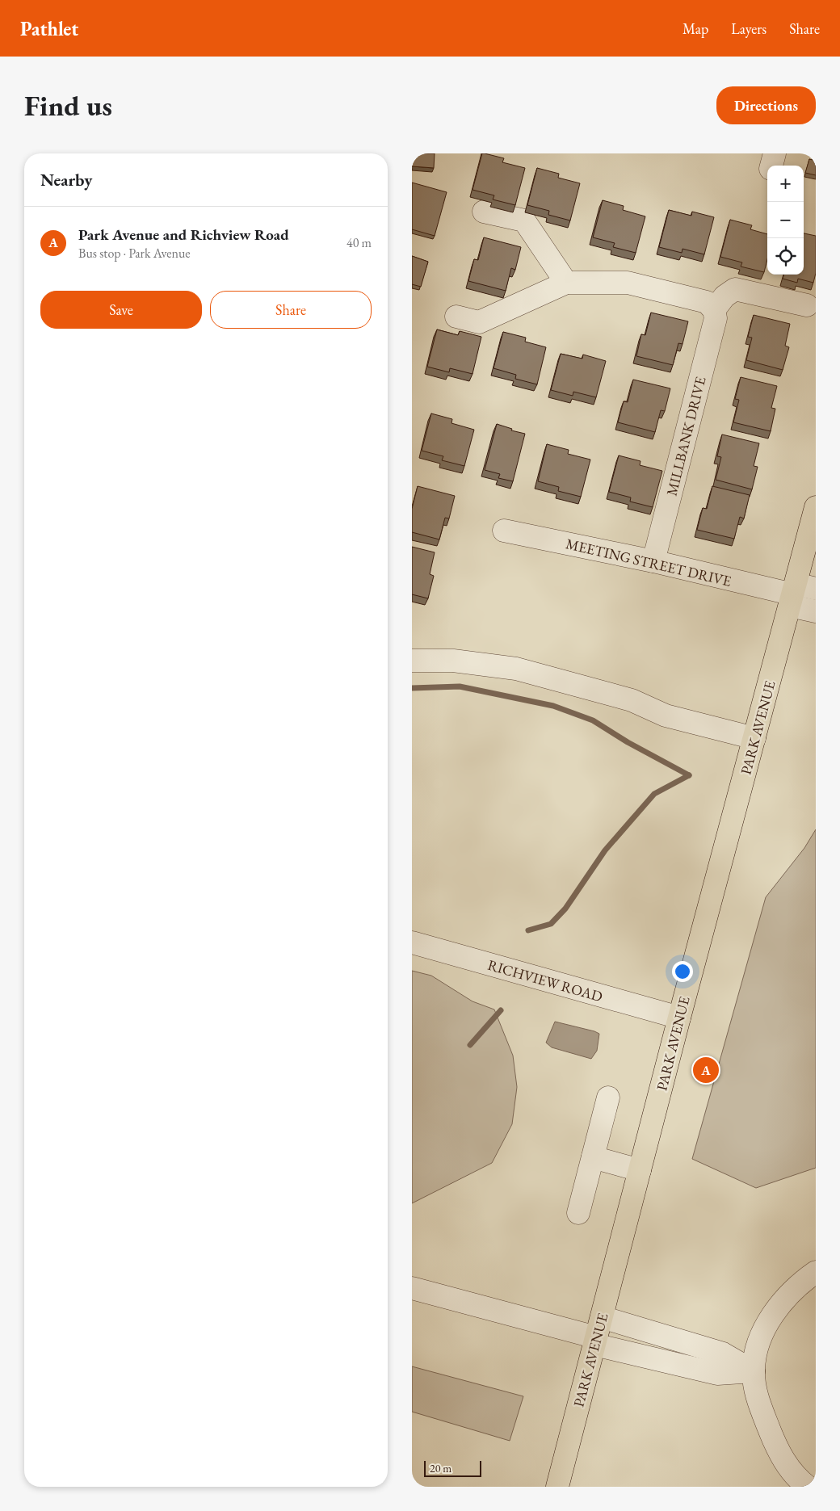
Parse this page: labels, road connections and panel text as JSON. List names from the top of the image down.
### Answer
{
  "streets": {
    "main road": ["PARK AVENUE"],
    "street": ["MILLBANK DRIVE", "MEETING STREET DRIVE", "RICHVIEW ROAD"]
  },
  "crossings": [
    ["MILLBANK DRIVE", "MEETING STREET DRIVE"],
    ["MEETING STREET DRIVE", "PARK AVENUE"],
    ["PARK AVENUE", "RICHVIEW ROAD"]
  ],
  "scale_bar": "20 m",
  "page": {
    "header": "Pathlet",
    "nav": ["Map", "Layers", "Share"],
    "buttons": [
      "Directions",
      ["Save", "Share"]
    ],
    "title": "Find us",
    "heading": "Nearby",
    "map_buttons": ["+", "−"],
    "list": [
      {
        "mark": "A",
        "name": "Park Avenue and Richview Road",
        "note": "Bus stop · Park Avenue",
        "value": "40 m"
      }
    ],
    "pins": "A",
    "scale": "20 m"
  }
}
